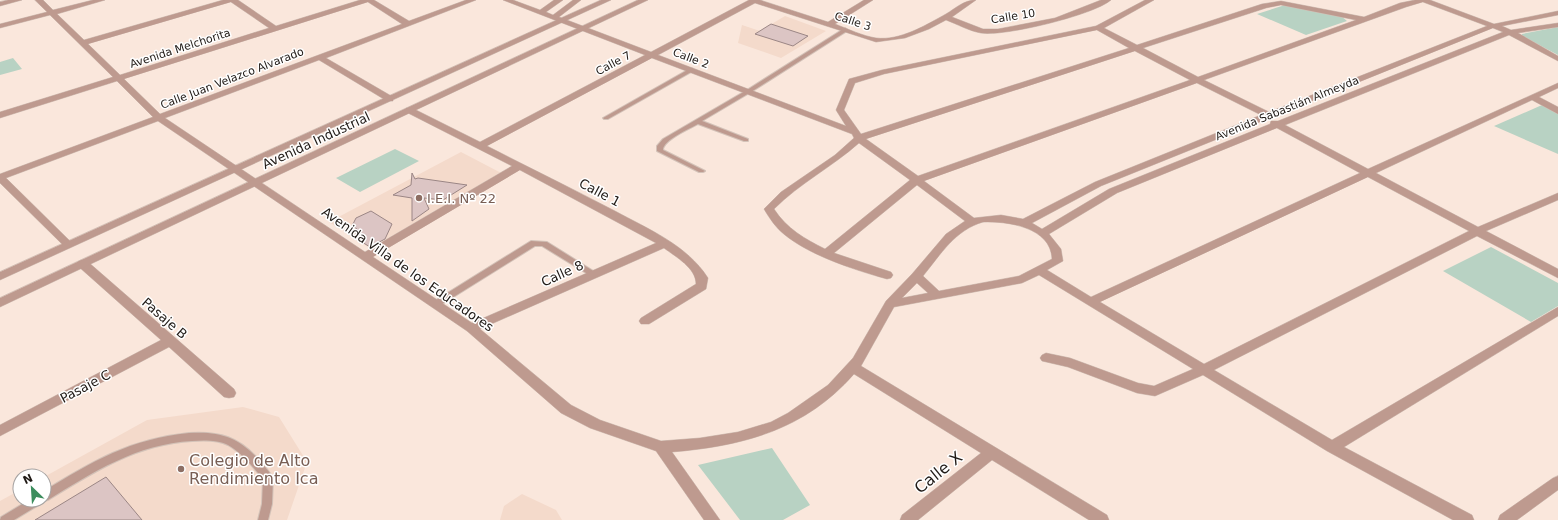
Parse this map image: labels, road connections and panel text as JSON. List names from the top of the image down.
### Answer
{
  "streets": {
    "street": [
      "Calle 10",
      "Calle 3",
      "Avenida Melchorita",
      "Calle 2",
      "Calle 7",
      "Calle Juan Velazco Alvarado",
      "Avenida Sabastián Almeyda",
      "Avenida Industrial",
      "Calle 1",
      "Avenida Villa de los Educadores",
      "Calle 8",
      "Pasaje B",
      "Pasaje C",
      "Calle X"
    ]
  },
  "crossings": [
    ["Calle 10", "Calle 3"],
    ["Calle 3", "Calle 7"],
    ["Avenida Melchorita", "Avenida Villa de los Educadores"],
    ["Calle 2", "Calle 7"],
    ["Calle 2", "Avenida Industrial"],
    ["Calle 7", "Calle 1"],
    ["Calle Juan Velazco Alvarado", "Avenida Villa de los Educadores"],
    ["Avenida Industrial", "Calle 1"],
    ["Avenida Industrial", "Avenida Villa de los Educadores"],
    ["Avenida Industrial", "Pasaje B"],
    ["Calle 1", "Calle 8"],
    ["Avenida Villa de los Educadores", "Calle 8"],
    ["Pasaje B", "Pasaje C"]
  ],
  "places": ["I.E.I. Nº 22", "Colegio de Alto Rendimiento Ica"],
  "north": "top left"
}
